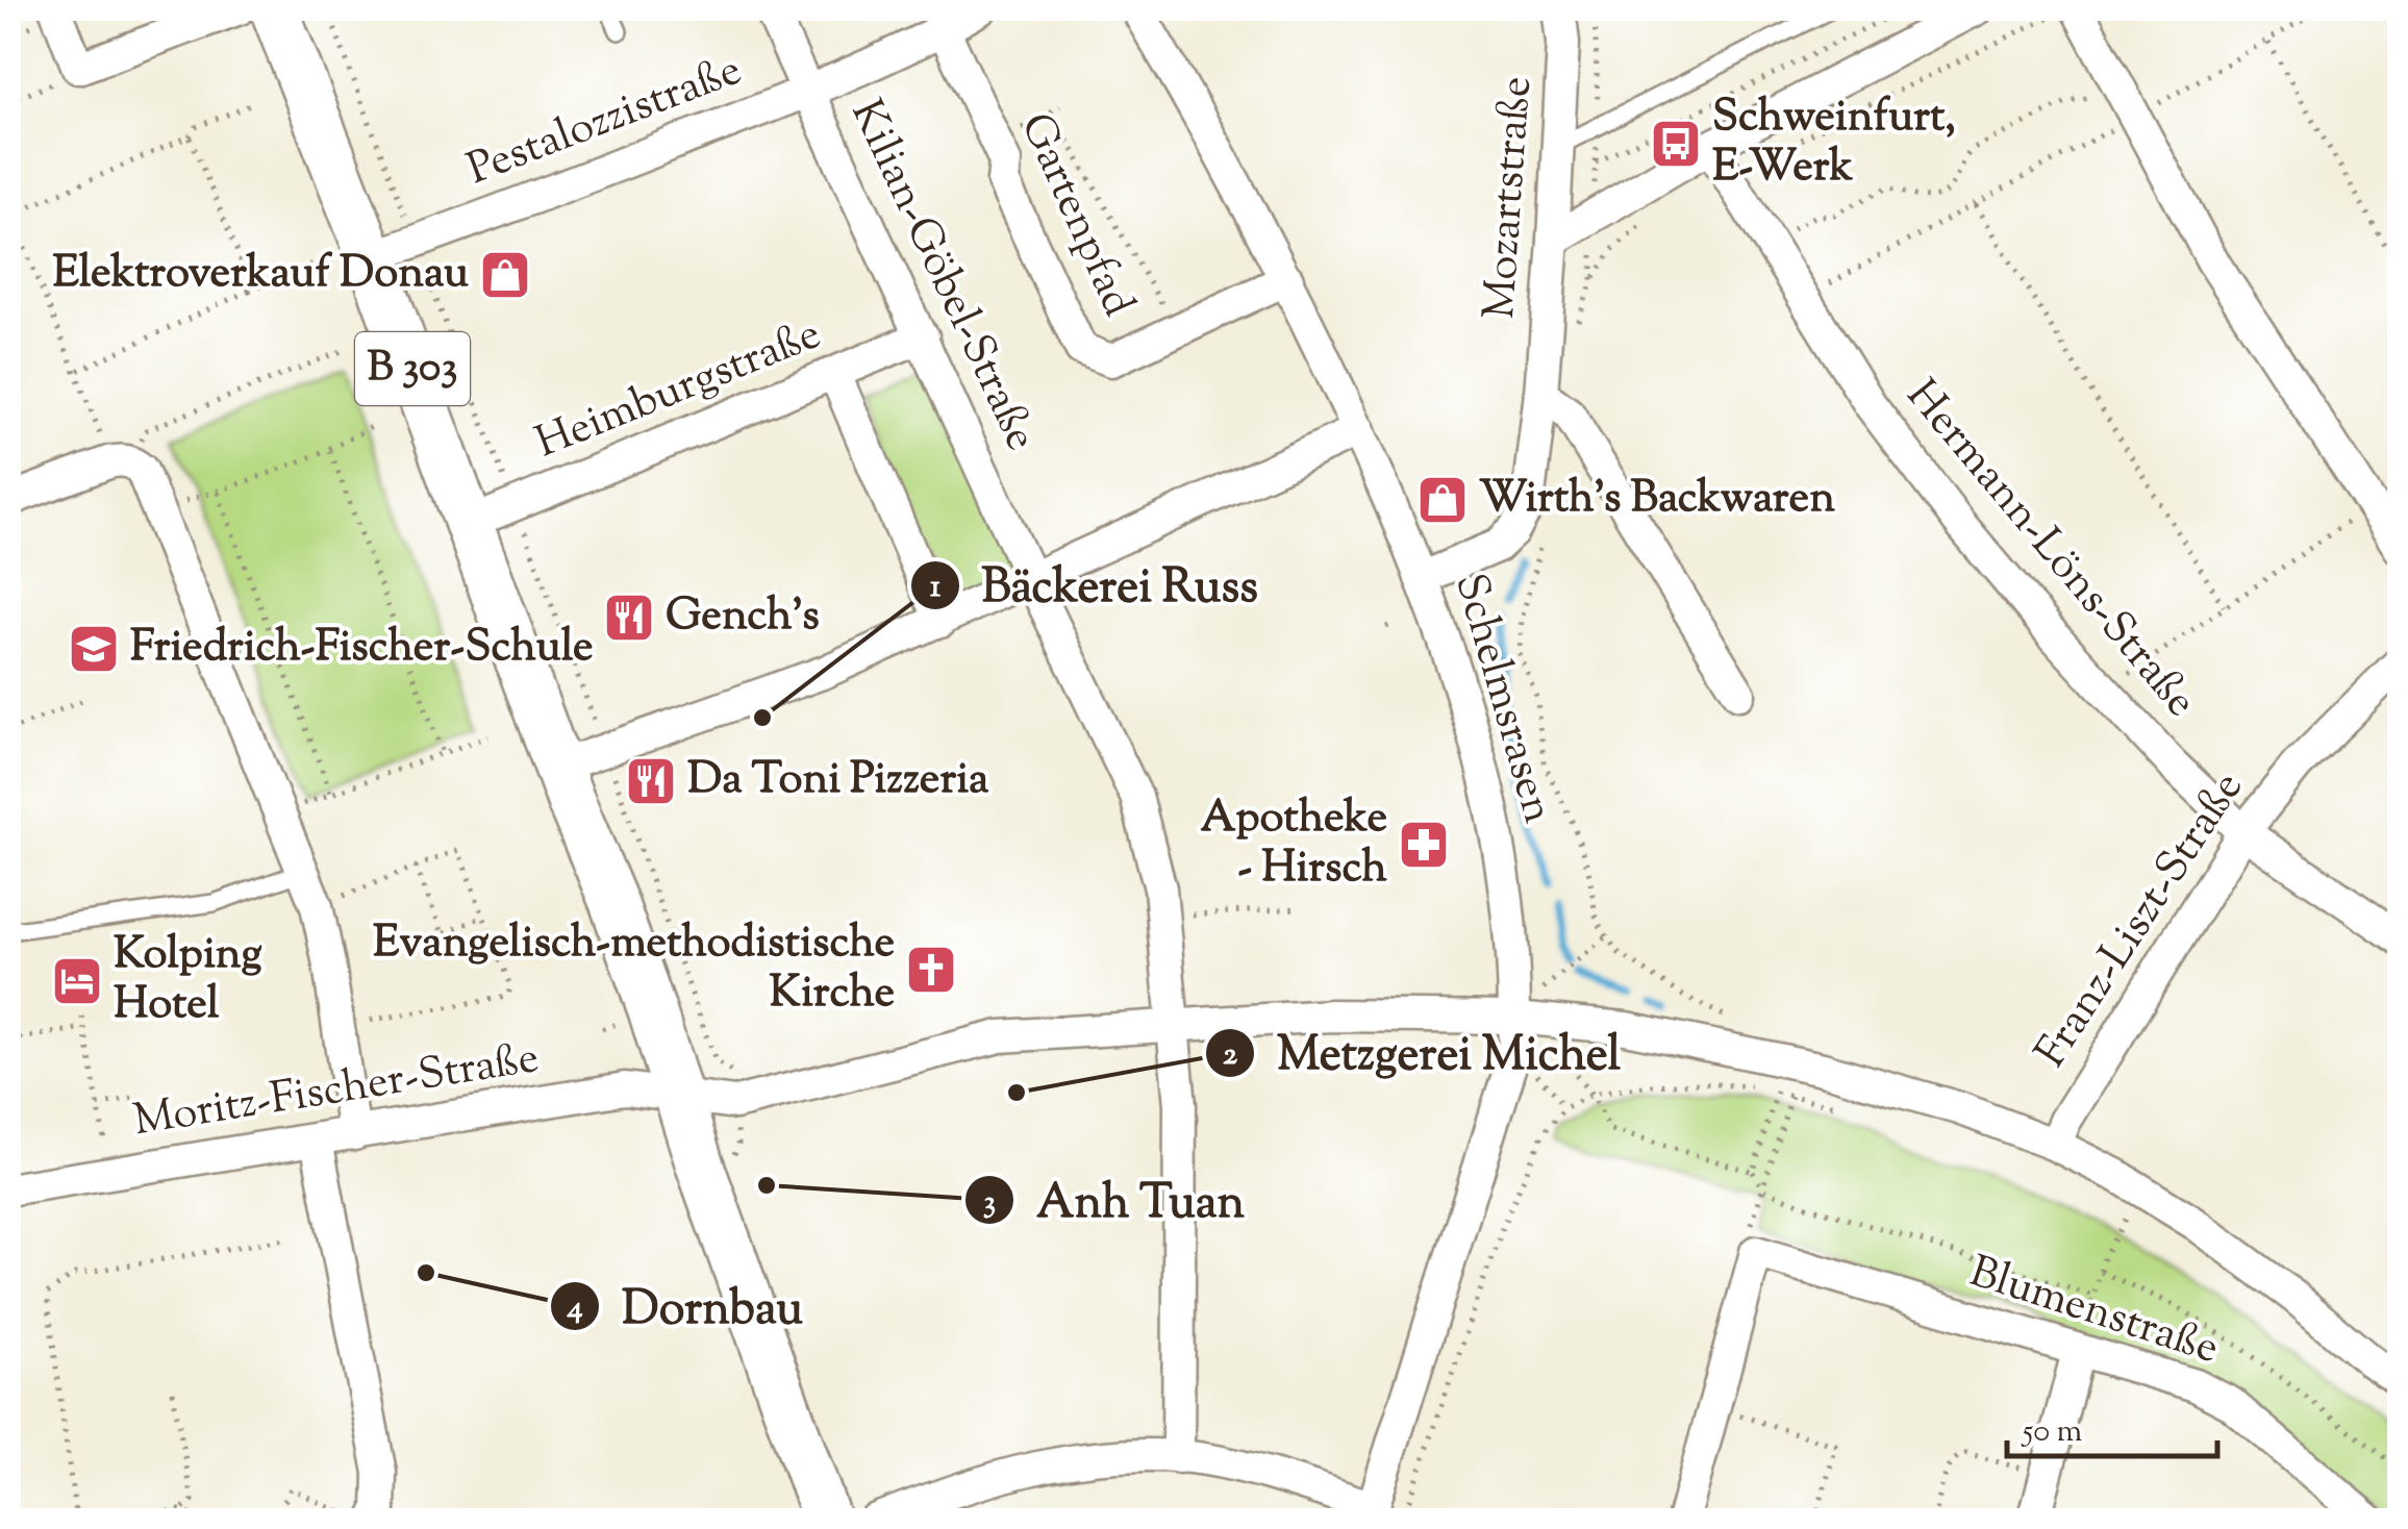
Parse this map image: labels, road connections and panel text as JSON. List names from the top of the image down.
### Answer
{
  "streets": {
    "main road": ["B 303"],
    "street": [
      "Pestalozzistraße",
      "Mozartstraße",
      "Gartenpfad",
      "Kilian-Göbel-Straße",
      "Heimburgstraße",
      "Hermann-Löns-Straße",
      "Schelmsrasen",
      "Franz-Liszt-Straße",
      "Moritz-Fischer-Straße",
      "Blumenstraße"
    ]
  },
  "crossings": [
    ["Pestalozzistraße", "Gartenpfad"],
    ["Pestalozzistraße", "Kilian-Göbel-Straße"],
    ["Pestalozzistraße", "B 303"],
    ["Mozartstraße", "Schelmsrasen"],
    ["Gartenpfad", "Schelmsrasen"],
    ["Kilian-Göbel-Straße", "Heimburgstraße"],
    ["B 303", "Heimburgstraße"],
    ["B 303", "Moritz-Fischer-Straße"],
    ["Hermann-Löns-Straße", "Franz-Liszt-Straße"]
  ],
  "places": {
    "bus stop": ["Schweinfurt, E-Werk"],
    "shop": ["Elektroverkauf Donau", "Wirth's Backwaren"],
    "restaurant": ["Gench's", "Da Toni Pizzeria"],
    "school or university": ["Friedrich-Fischer-Schule"],
    "other": [
      "Bäckerei Russ",
      "Metzgerei Michel",
      "Anh Tuan",
      "Dornbau"
    ],
    "pharmacy": ["Apotheke - Hirsch"],
    "church": ["Evangelisch-methodistische Kirche"],
    "hotel": ["Kolping Hotel"]
  },
  "scale_bar": "50 m"
}
